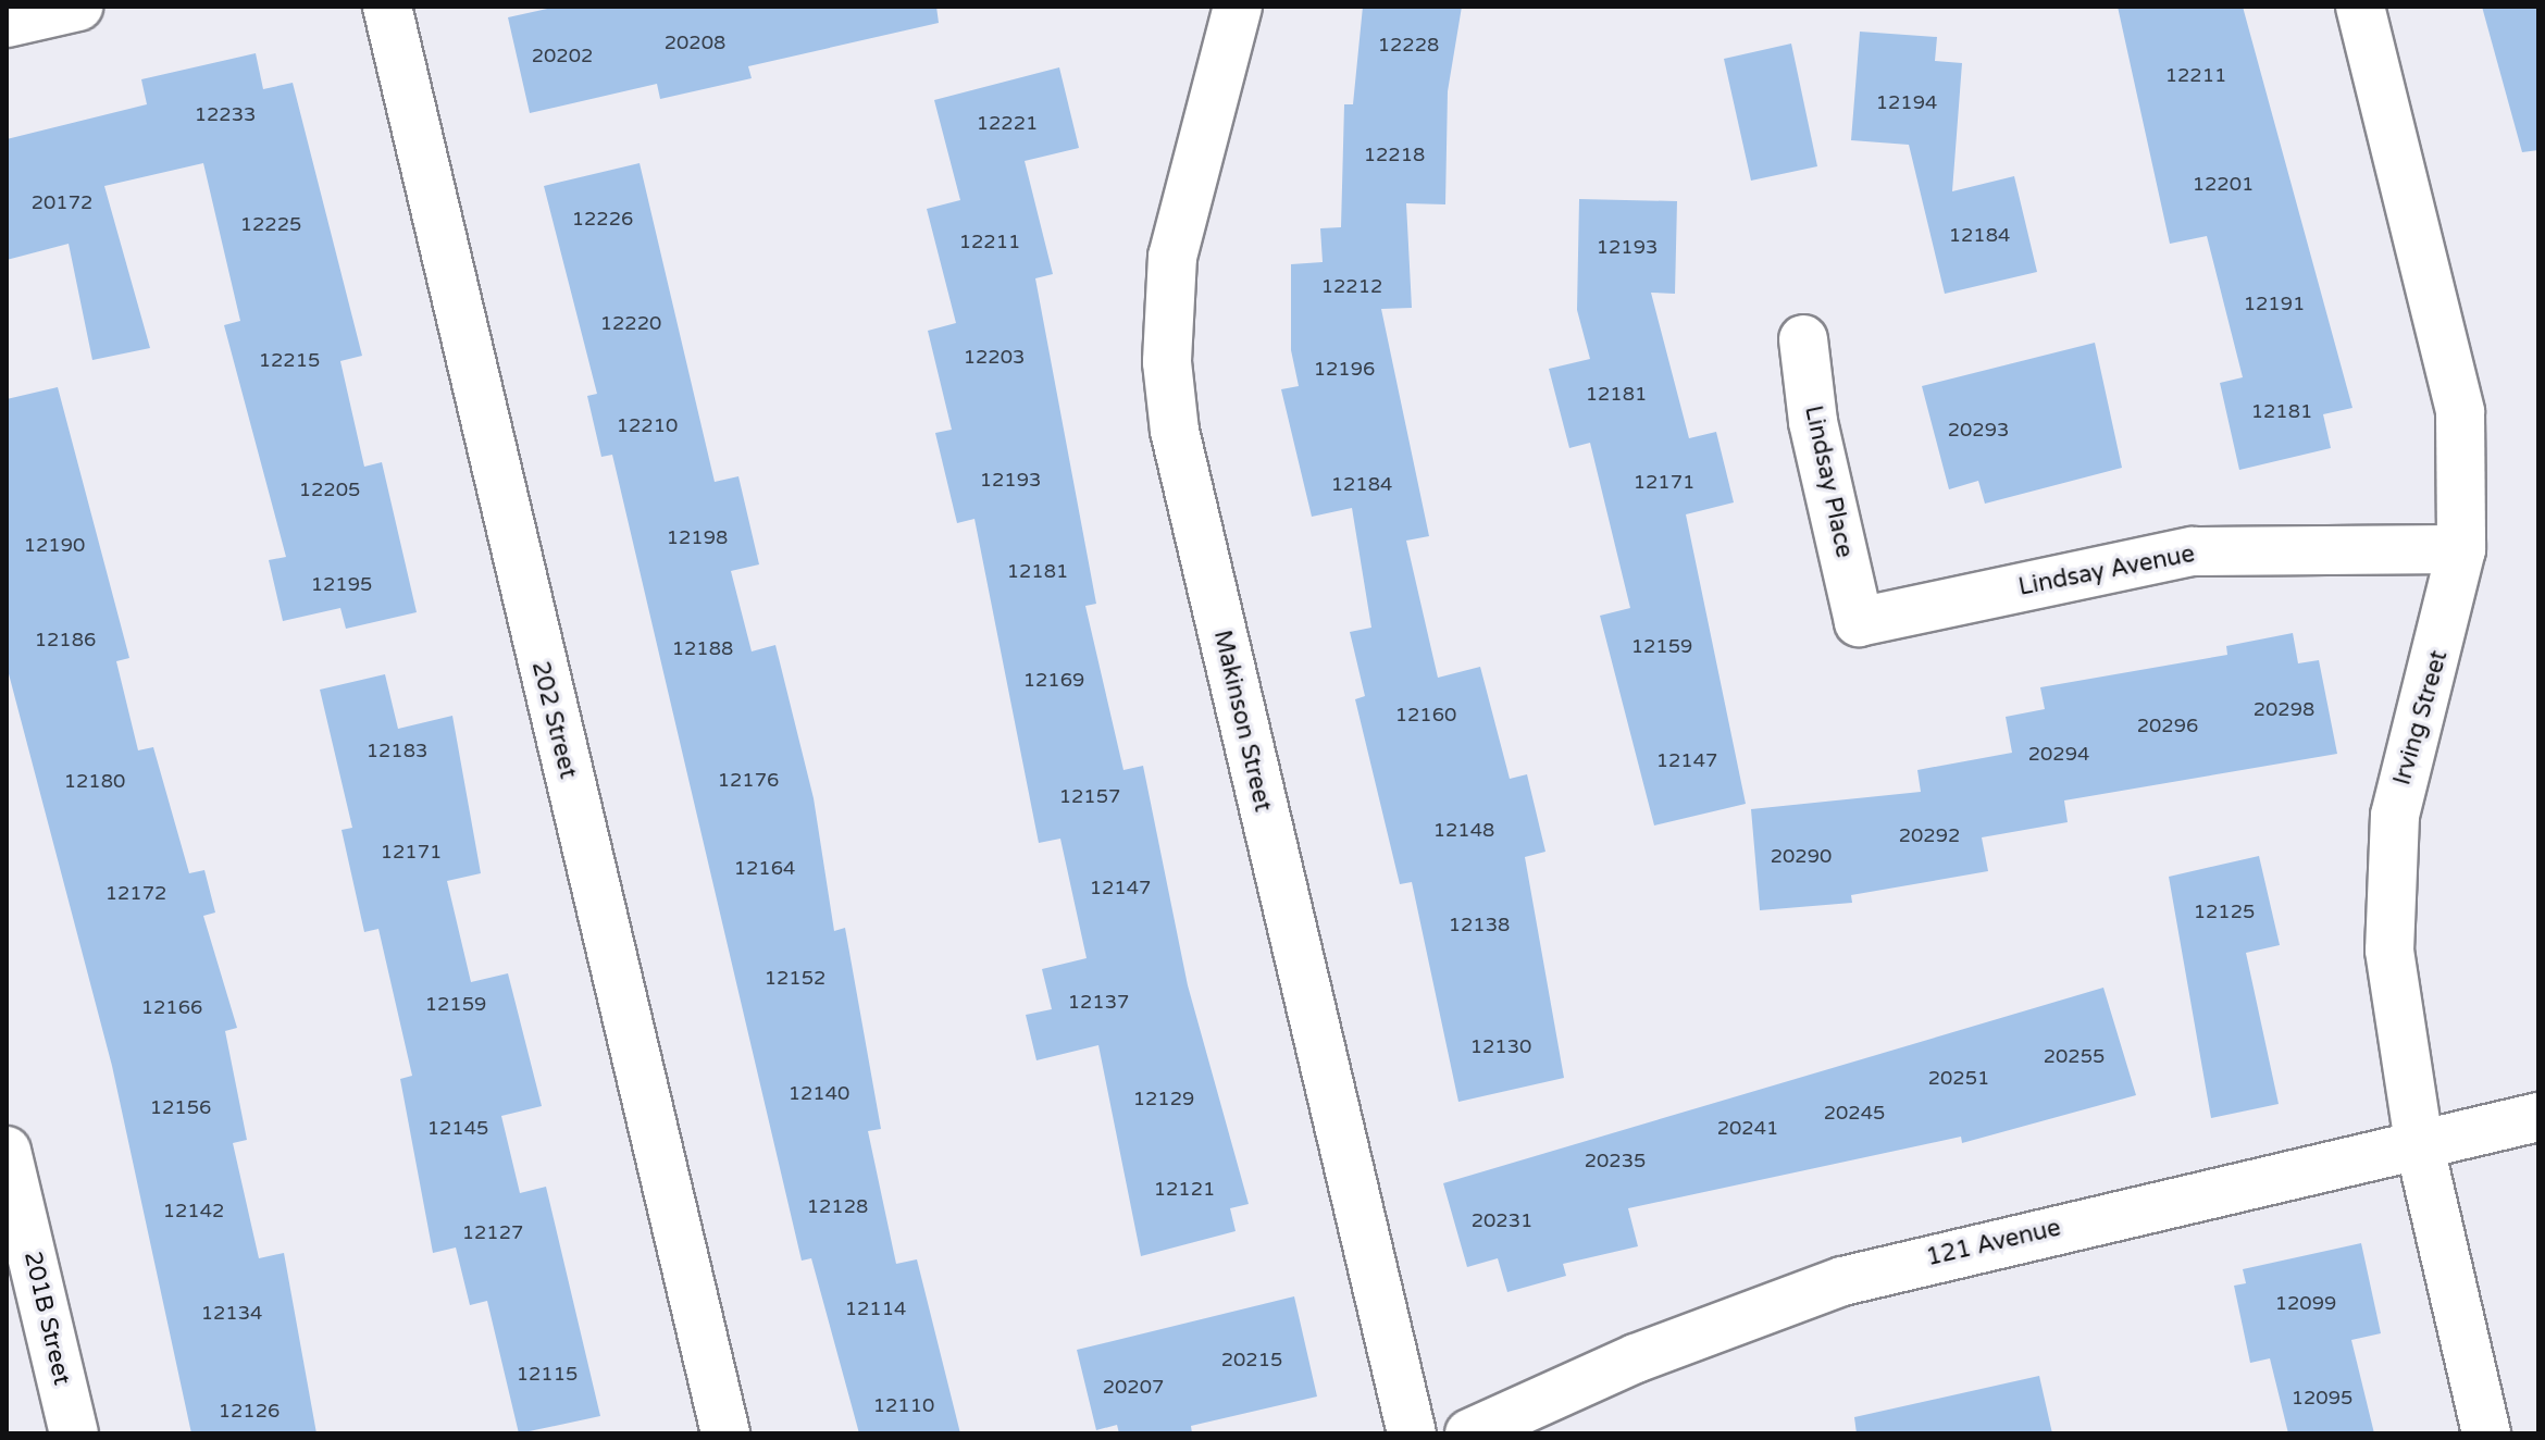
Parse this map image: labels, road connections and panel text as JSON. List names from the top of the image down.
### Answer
{
  "streets": {
    "street": [
      "Lindsay Place",
      "Lindsay Avenue",
      "Irving Street",
      "202 Street",
      "Makinson Street",
      "121 Avenue",
      "201B Street"
    ]
  },
  "crossings": [
    ["Lindsay Place", "Lindsay Avenue"],
    ["Lindsay Avenue", "Irving Street"],
    ["Irving Street", "121 Avenue"]
  ],
  "house_numbers": [
    "20208",
    "12228",
    "20202",
    "12211",
    "12194",
    "12233",
    "12221",
    "12218",
    "12201",
    "20172",
    "12226",
    "12225",
    "12184",
    "12211",
    "12193",
    "12212",
    "12191",
    "12220",
    "12203",
    "12215",
    "12196",
    "12181",
    "12181",
    "12210",
    "20293",
    "12193",
    "12171",
    "12184",
    "12205",
    "12198",
    "12190",
    "12181",
    "12195",
    "12186",
    "12159",
    "12188",
    "12169",
    "20298",
    "12160",
    "20296",
    "12183",
    "20294",
    "12147",
    "12176",
    "12180",
    "12157",
    "12148",
    "20292",
    "12171",
    "20290",
    "12164",
    "12147",
    "12172",
    "12125",
    "12138",
    "12152",
    "12137",
    "12159",
    "12166",
    "12130",
    "20255",
    "20251",
    "12140",
    "12129",
    "12156",
    "20245",
    "12145",
    "20241",
    "20235",
    "12121",
    "12128",
    "12142",
    "20231",
    "12127",
    "12099",
    "12114",
    "12134",
    "20215",
    "12115",
    "20207",
    "12095",
    "12110",
    "12126"
  ]
}
